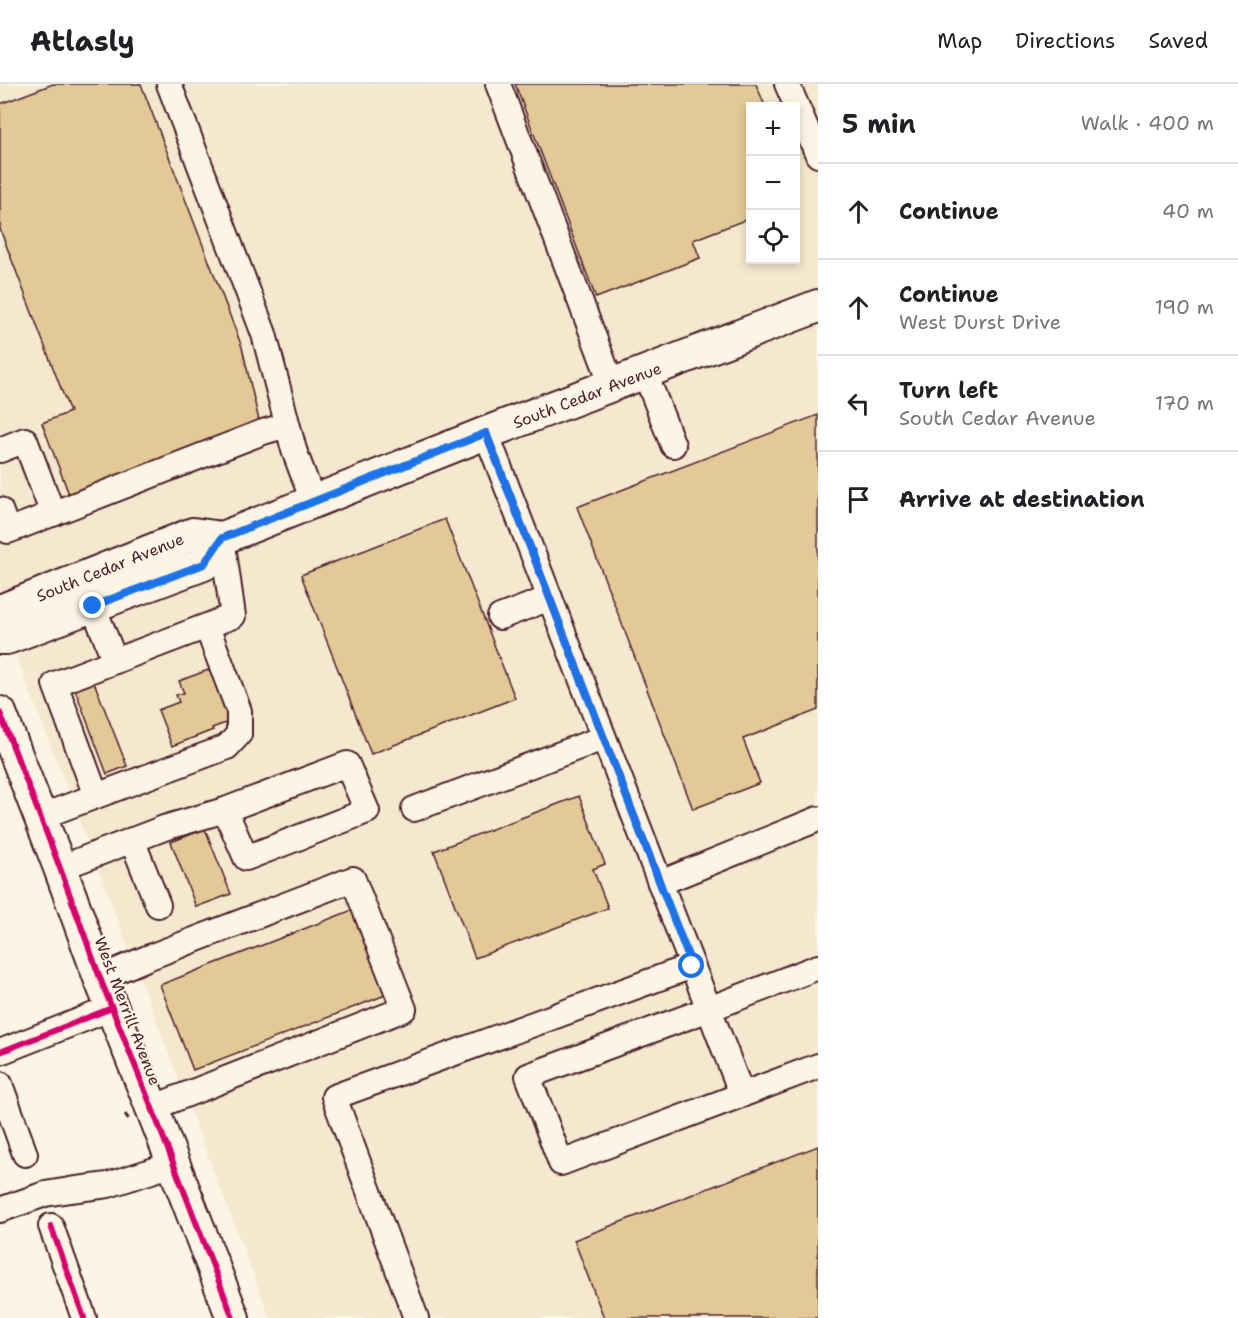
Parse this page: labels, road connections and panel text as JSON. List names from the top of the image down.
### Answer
{
  "streets": {
    "main road": ["South Cedar Avenue", "West Merrill Avenue"]
  },
  "page": {
    "header": "Atlasly",
    "nav": ["Map", "Directions", "Saved"],
    "heading": ["5 min", "Walk · 400 m"],
    "map_buttons": ["+", "−"],
    "list": [
      ["Continue", "40 m"],
      ["Continue", "West Durst Drive", "190 m"],
      ["Turn left", "South Cedar Avenue", "170 m"],
      "Arrive at destination"
    ]
  }
}
